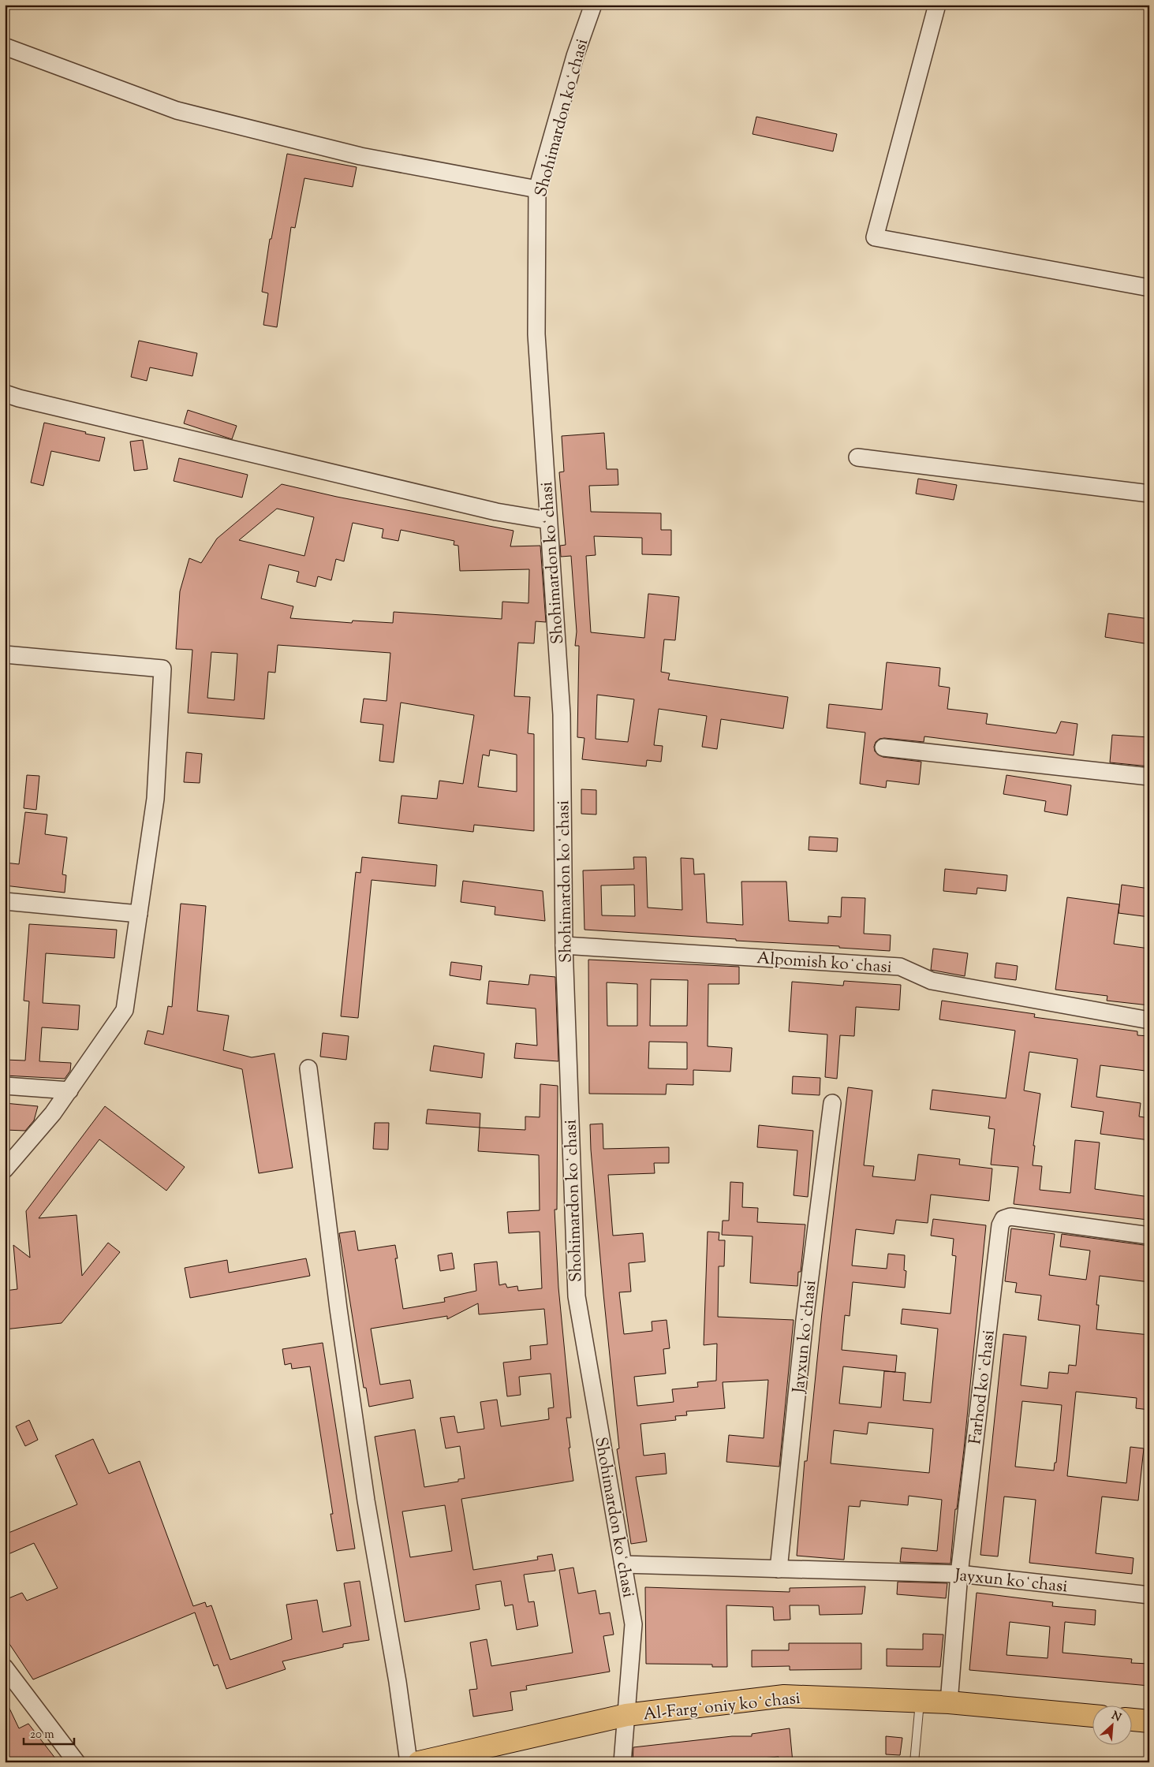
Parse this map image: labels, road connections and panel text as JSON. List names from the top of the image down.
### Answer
{
  "streets": {
    "main road": ["Al-Fargʻoniy koʻchasi"],
    "street": [
      "Shohimardon koʻchasi",
      "Alpomish koʻchasi",
      "Jayxun koʻchasi",
      "Farhod koʻchasi"
    ]
  },
  "crossings": [
    ["Shohimardon koʻchasi", "Alpomish koʻchasi"],
    ["Shohimardon koʻchasi", "Jayxun koʻchasi"],
    ["Shohimardon koʻchasi", "Al-Fargʻoniy koʻchasi"],
    ["Jayxun koʻchasi", "Farhod koʻchasi"],
    ["Farhod koʻchasi", "Al-Fargʻoniy koʻchasi"]
  ],
  "scale_bar": "20 m",
  "north": "top right"
}
